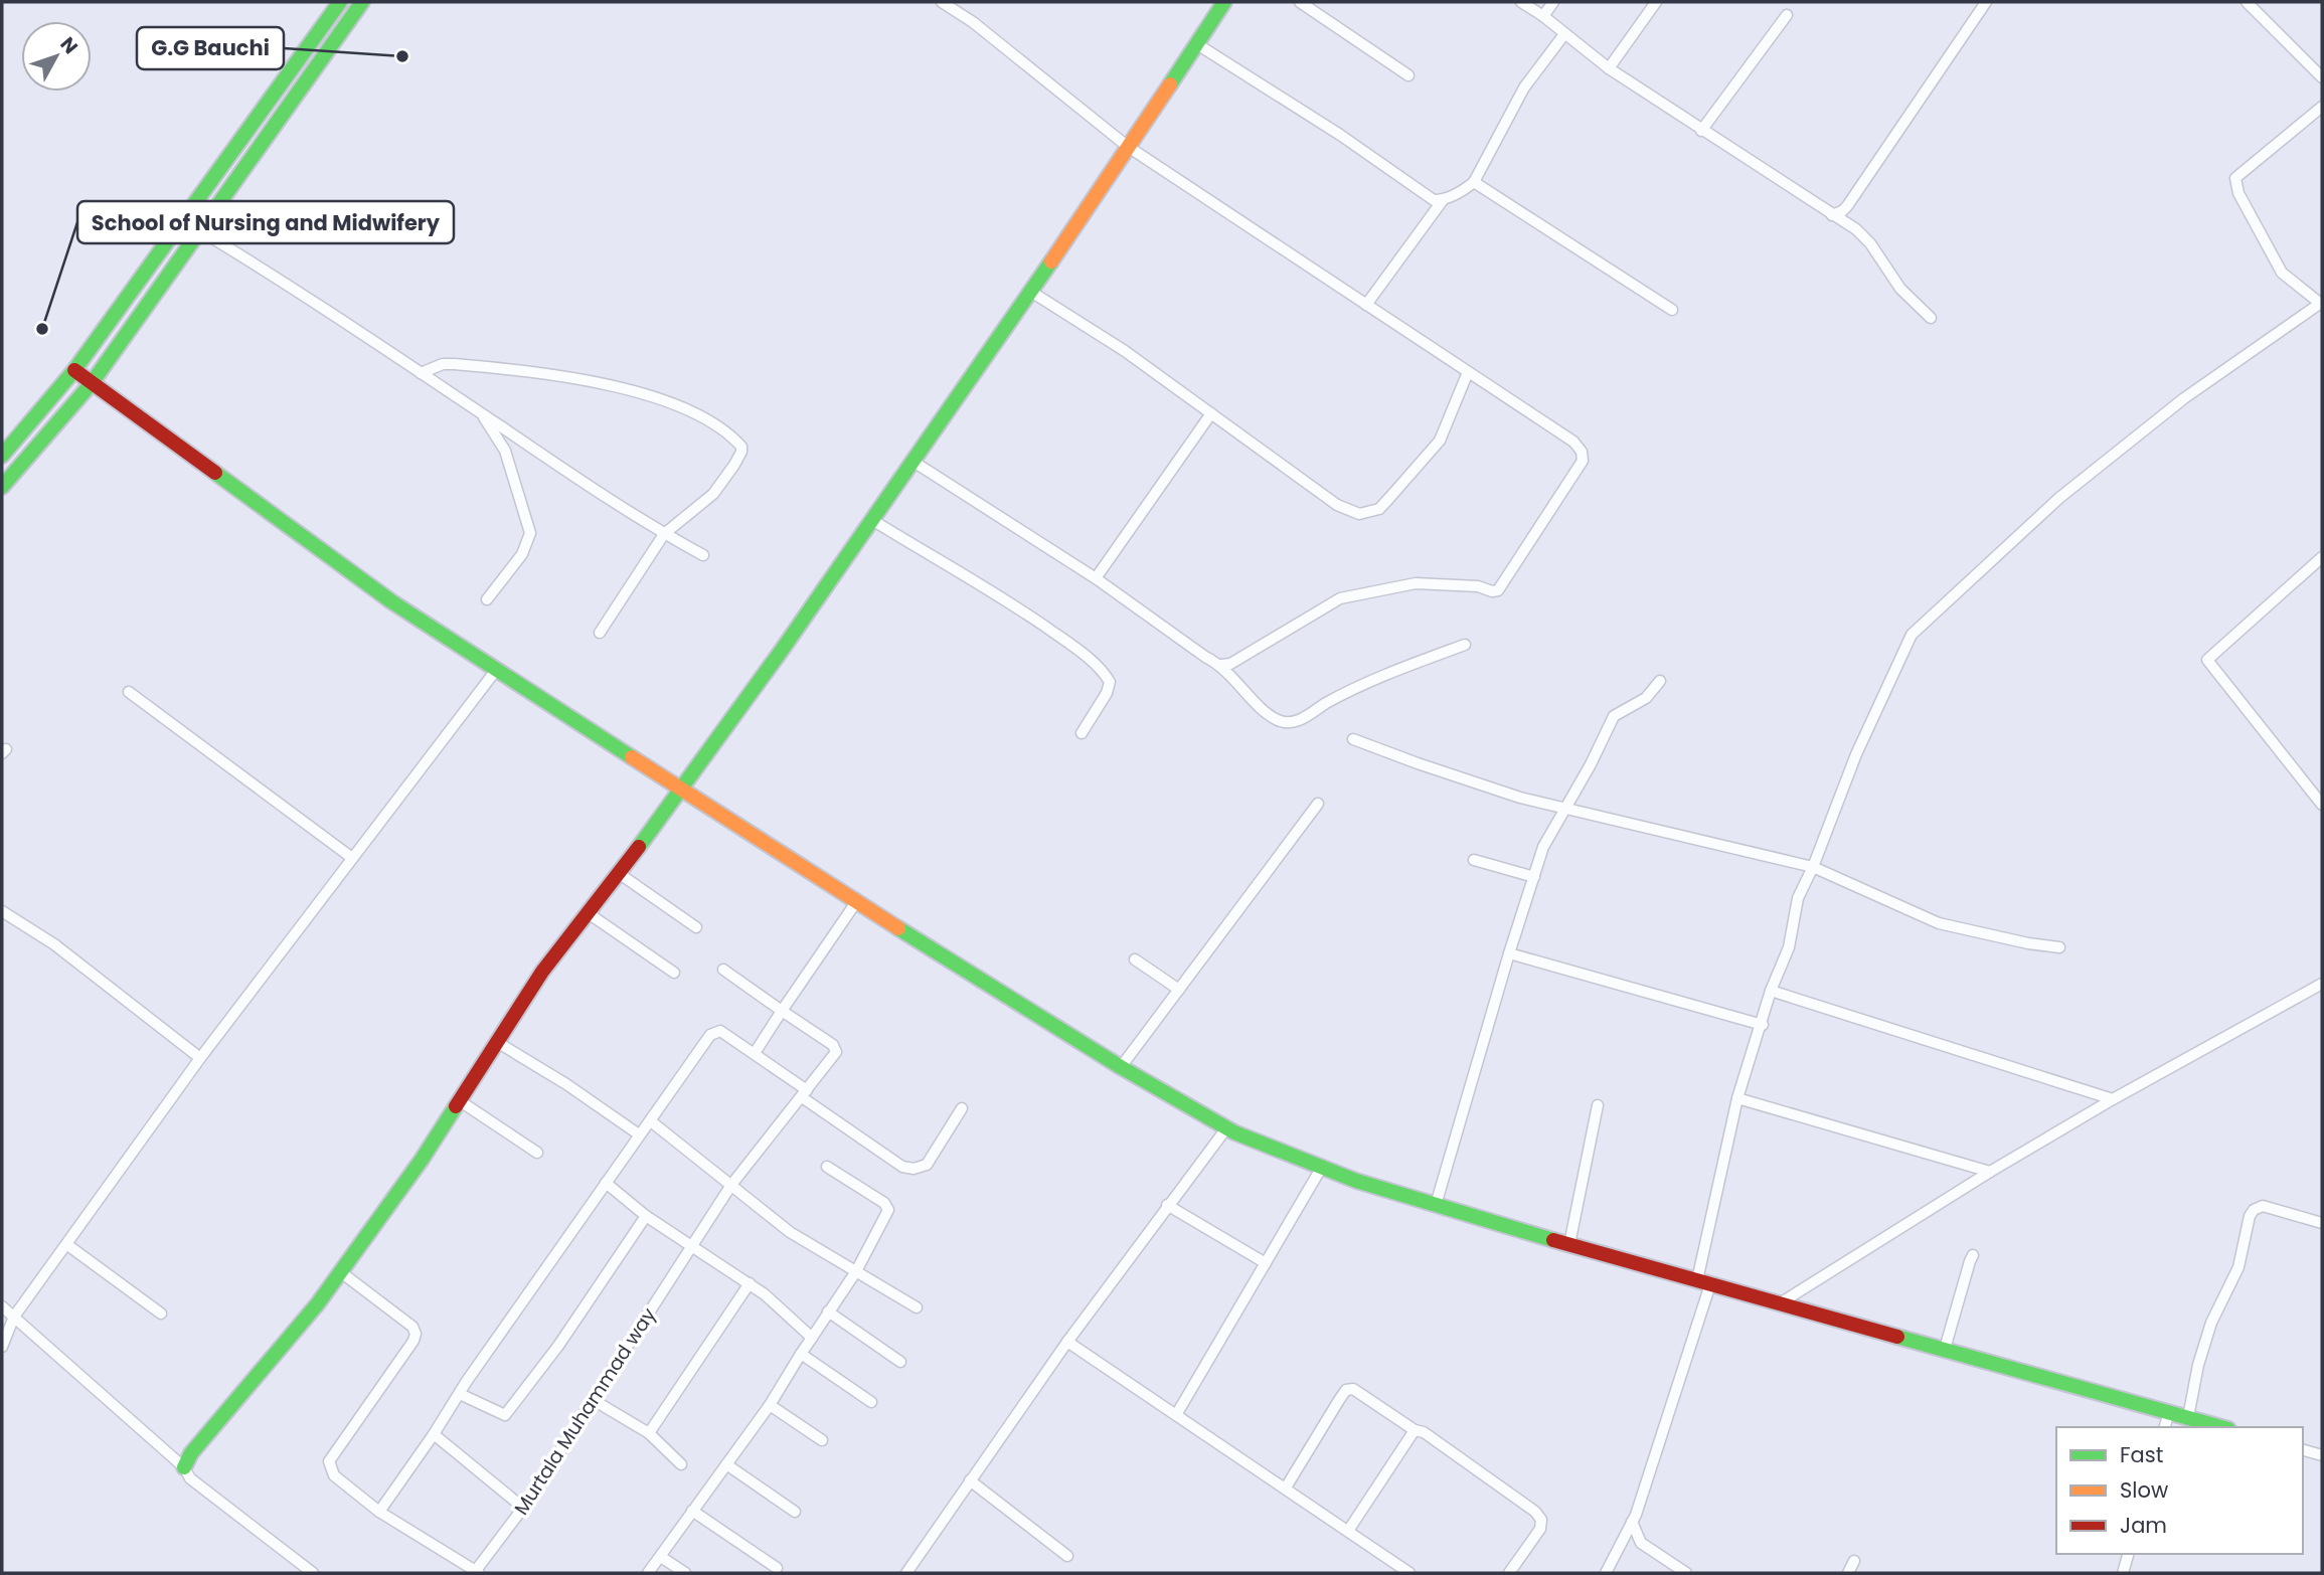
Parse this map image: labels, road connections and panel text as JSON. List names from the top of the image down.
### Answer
{
  "streets": {
    "street": ["Murtala Muhammad way"]
  },
  "places": ["G.G Bauchi", "School of Nursing and Midwifery"],
  "legend": ["Fast", "Slow", "Jam"],
  "north": "top right"
}
